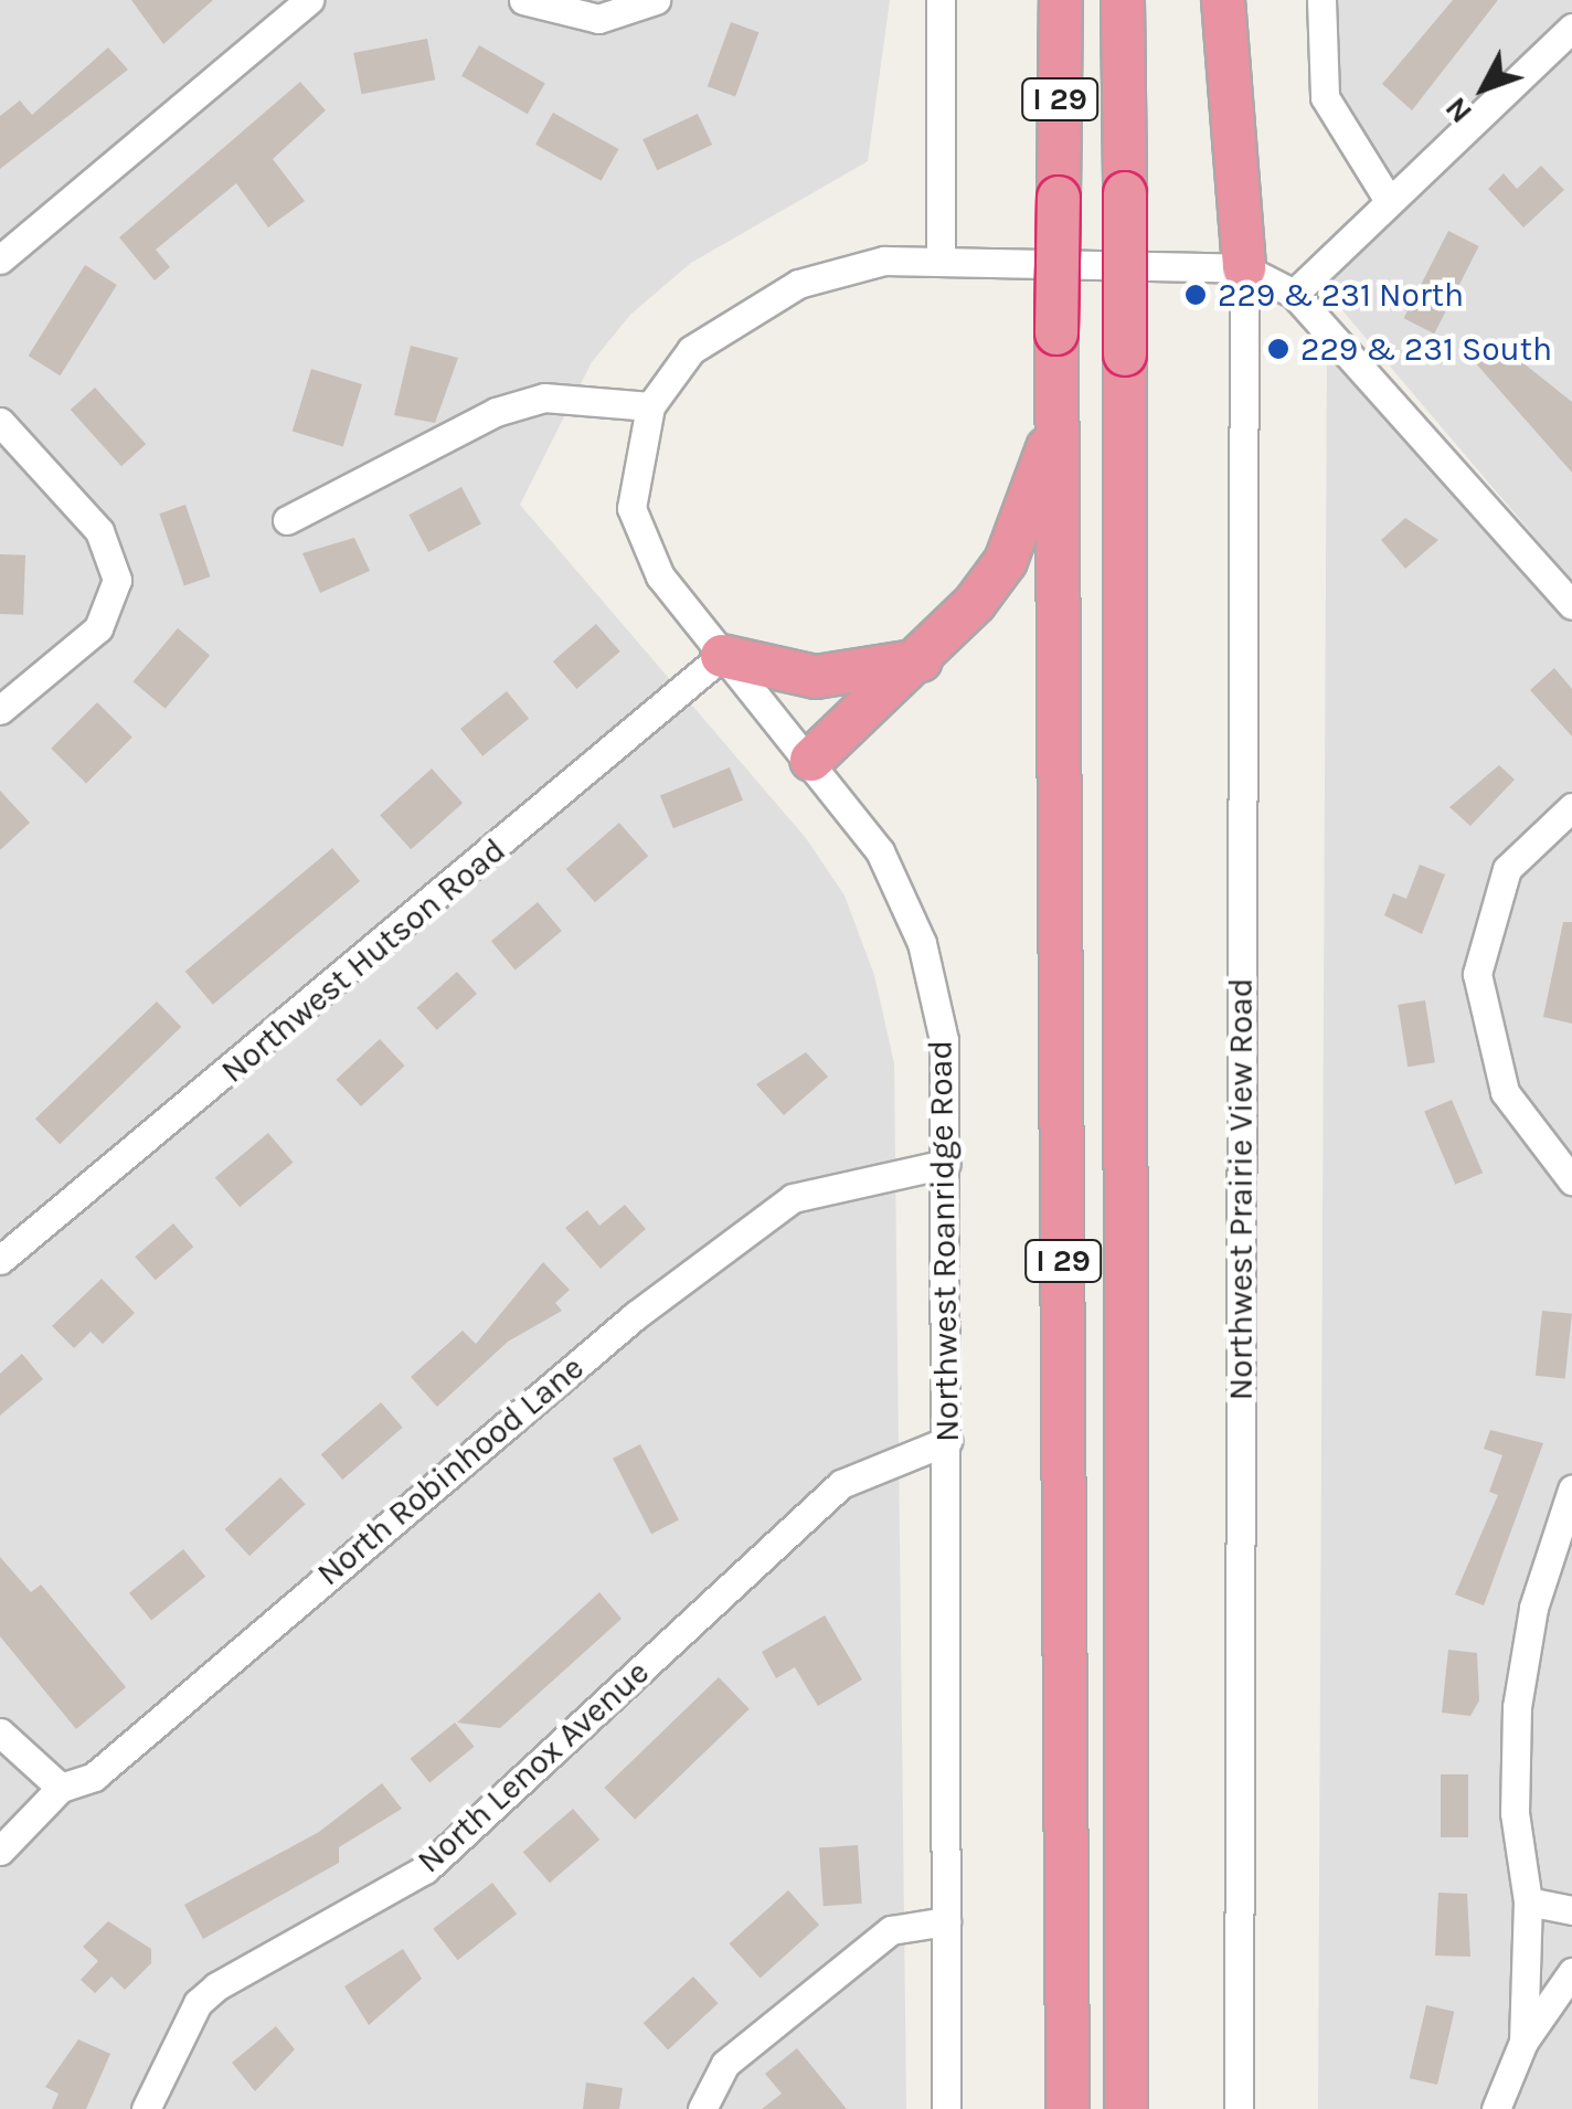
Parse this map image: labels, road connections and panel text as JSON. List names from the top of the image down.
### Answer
{
  "streets": {
    "highway": ["I 29"],
    "street": [
      "Northwest Hutson Road",
      "Northwest Prairie View Road",
      "Northwest Roanridge Road",
      "North Robinhood Lane",
      "North Lenox Avenue"
    ]
  },
  "crossings": [
    ["Northwest Hutson Road", "Northwest Roanridge Road"],
    ["Northwest Prairie View Road", "Northwest Roanridge Road"],
    ["Northwest Roanridge Road", "North Robinhood Lane"],
    ["Northwest Roanridge Road", "North Lenox Avenue"]
  ],
  "places": ["229 & 231 North", "229 & 231 South"],
  "north": "bottom left"
}
